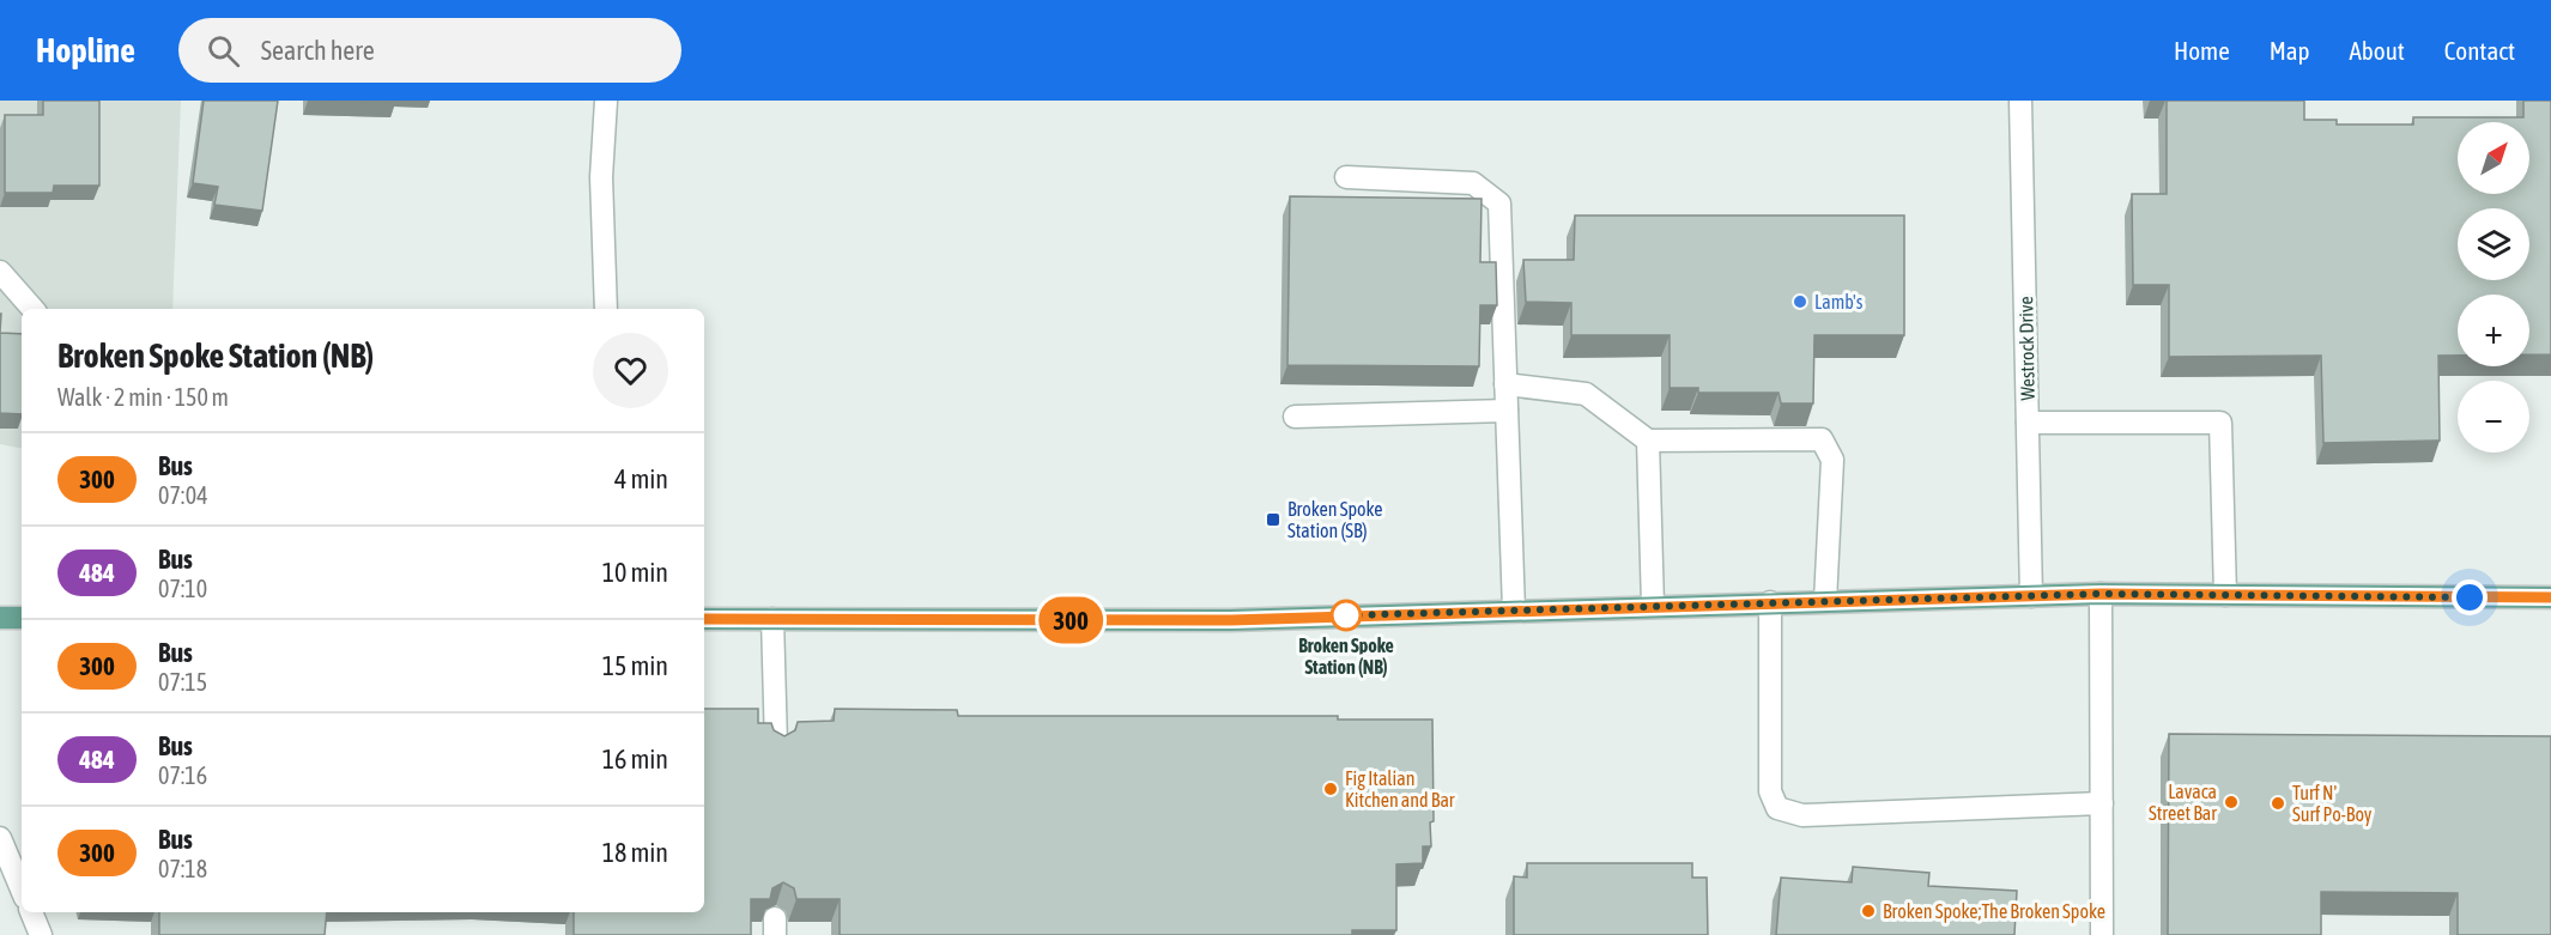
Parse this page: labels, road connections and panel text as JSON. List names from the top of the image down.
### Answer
{
  "streets": {
    "street": ["Westrock Drive"]
  },
  "places": {
    "other": [
      "Lamb's",
      "Broken Spoke Station (NB)",
      "Fig Italian Kitchen and Bar",
      "Lavaca Street Bar",
      "Turf N' Surf Po-Boy",
      "Broken Spoke;The Broken Spoke"
    ],
    "transit": ["Broken Spoke Station (SB)"]
  },
  "lines": ["bus line 300"],
  "north": "top right",
  "page": {
    "header": "Hopline",
    "search": "Search here",
    "nav": [
      "Home",
      "Map",
      "About",
      "Contact"
    ],
    "on_map": "300",
    "map_buttons": ["+", "−"],
    "heading": ["Broken Spoke Station (NB)", "Walk · 2 min · 150 m"],
    "list": [
      {
        "mark": "300",
        "name": "Bus",
        "note": "07:04",
        "value": "4 min"
      },
      {
        "mark": "484",
        "name": "Bus",
        "note": "07:10",
        "value": "10 min"
      },
      {
        "mark": "300",
        "name": "Bus",
        "note": "07:15",
        "value": "15 min"
      },
      {
        "mark": "484",
        "name": "Bus",
        "note": "07:16",
        "value": "16 min"
      },
      {
        "mark": "300",
        "name": "Bus",
        "note": "07:18",
        "value": "18 min"
      }
    ]
  }
}
